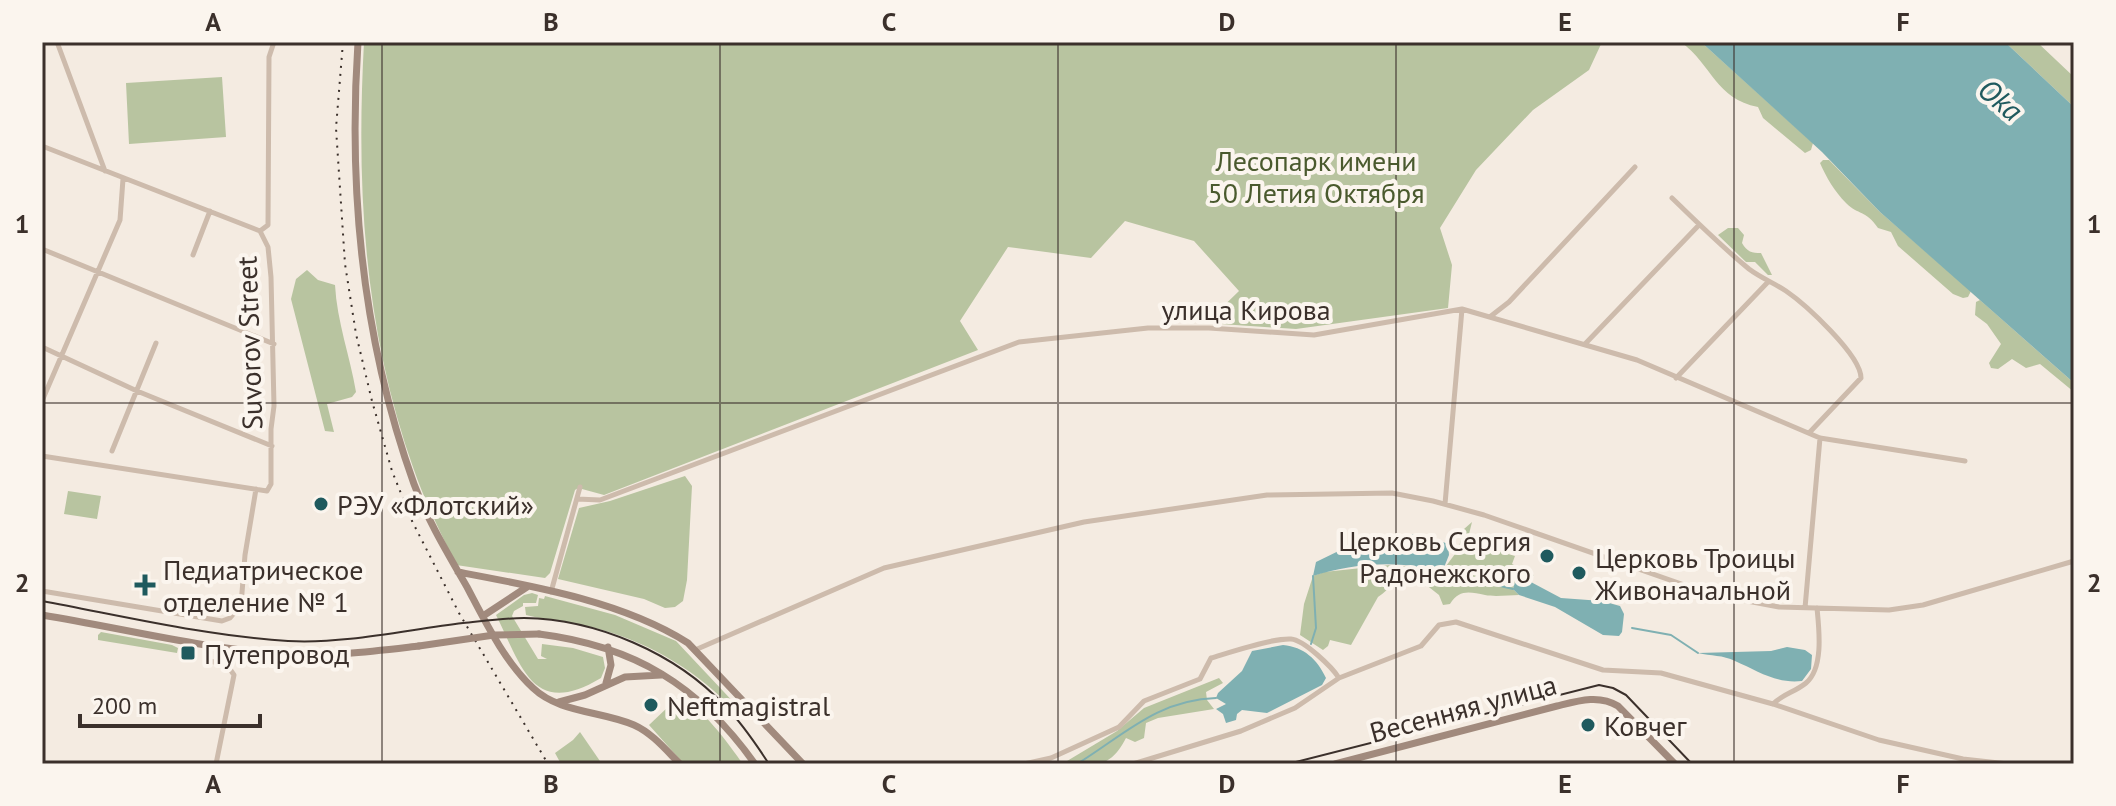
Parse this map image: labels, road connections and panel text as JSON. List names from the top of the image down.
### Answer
{
  "streets": {
    "main road": ["Весенняя улица"],
    "street": ["улица Кирова", "Suvorov Street"]
  },
  "water": ["Oka"],
  "parks": ["Лесопарк имени 50 Летия Октября"],
  "places": {
    "other": [
      "РЭУ «Флотский»",
      "Церковь Сергия Радонежского",
      "Церковь Троицы Живоначальной",
      "Neftmagistral",
      "Ковчег"
    ],
    "health": ["Педиатрическое отделение № 1"],
    "transit": ["Путепровод"]
  },
  "scale_bar": "200 m",
  "grid": {
    "columns": [
      "A",
      "B",
      "C",
      "D",
      "E",
      "F"
    ],
    "rows": ["1", "2"]
  }
}
